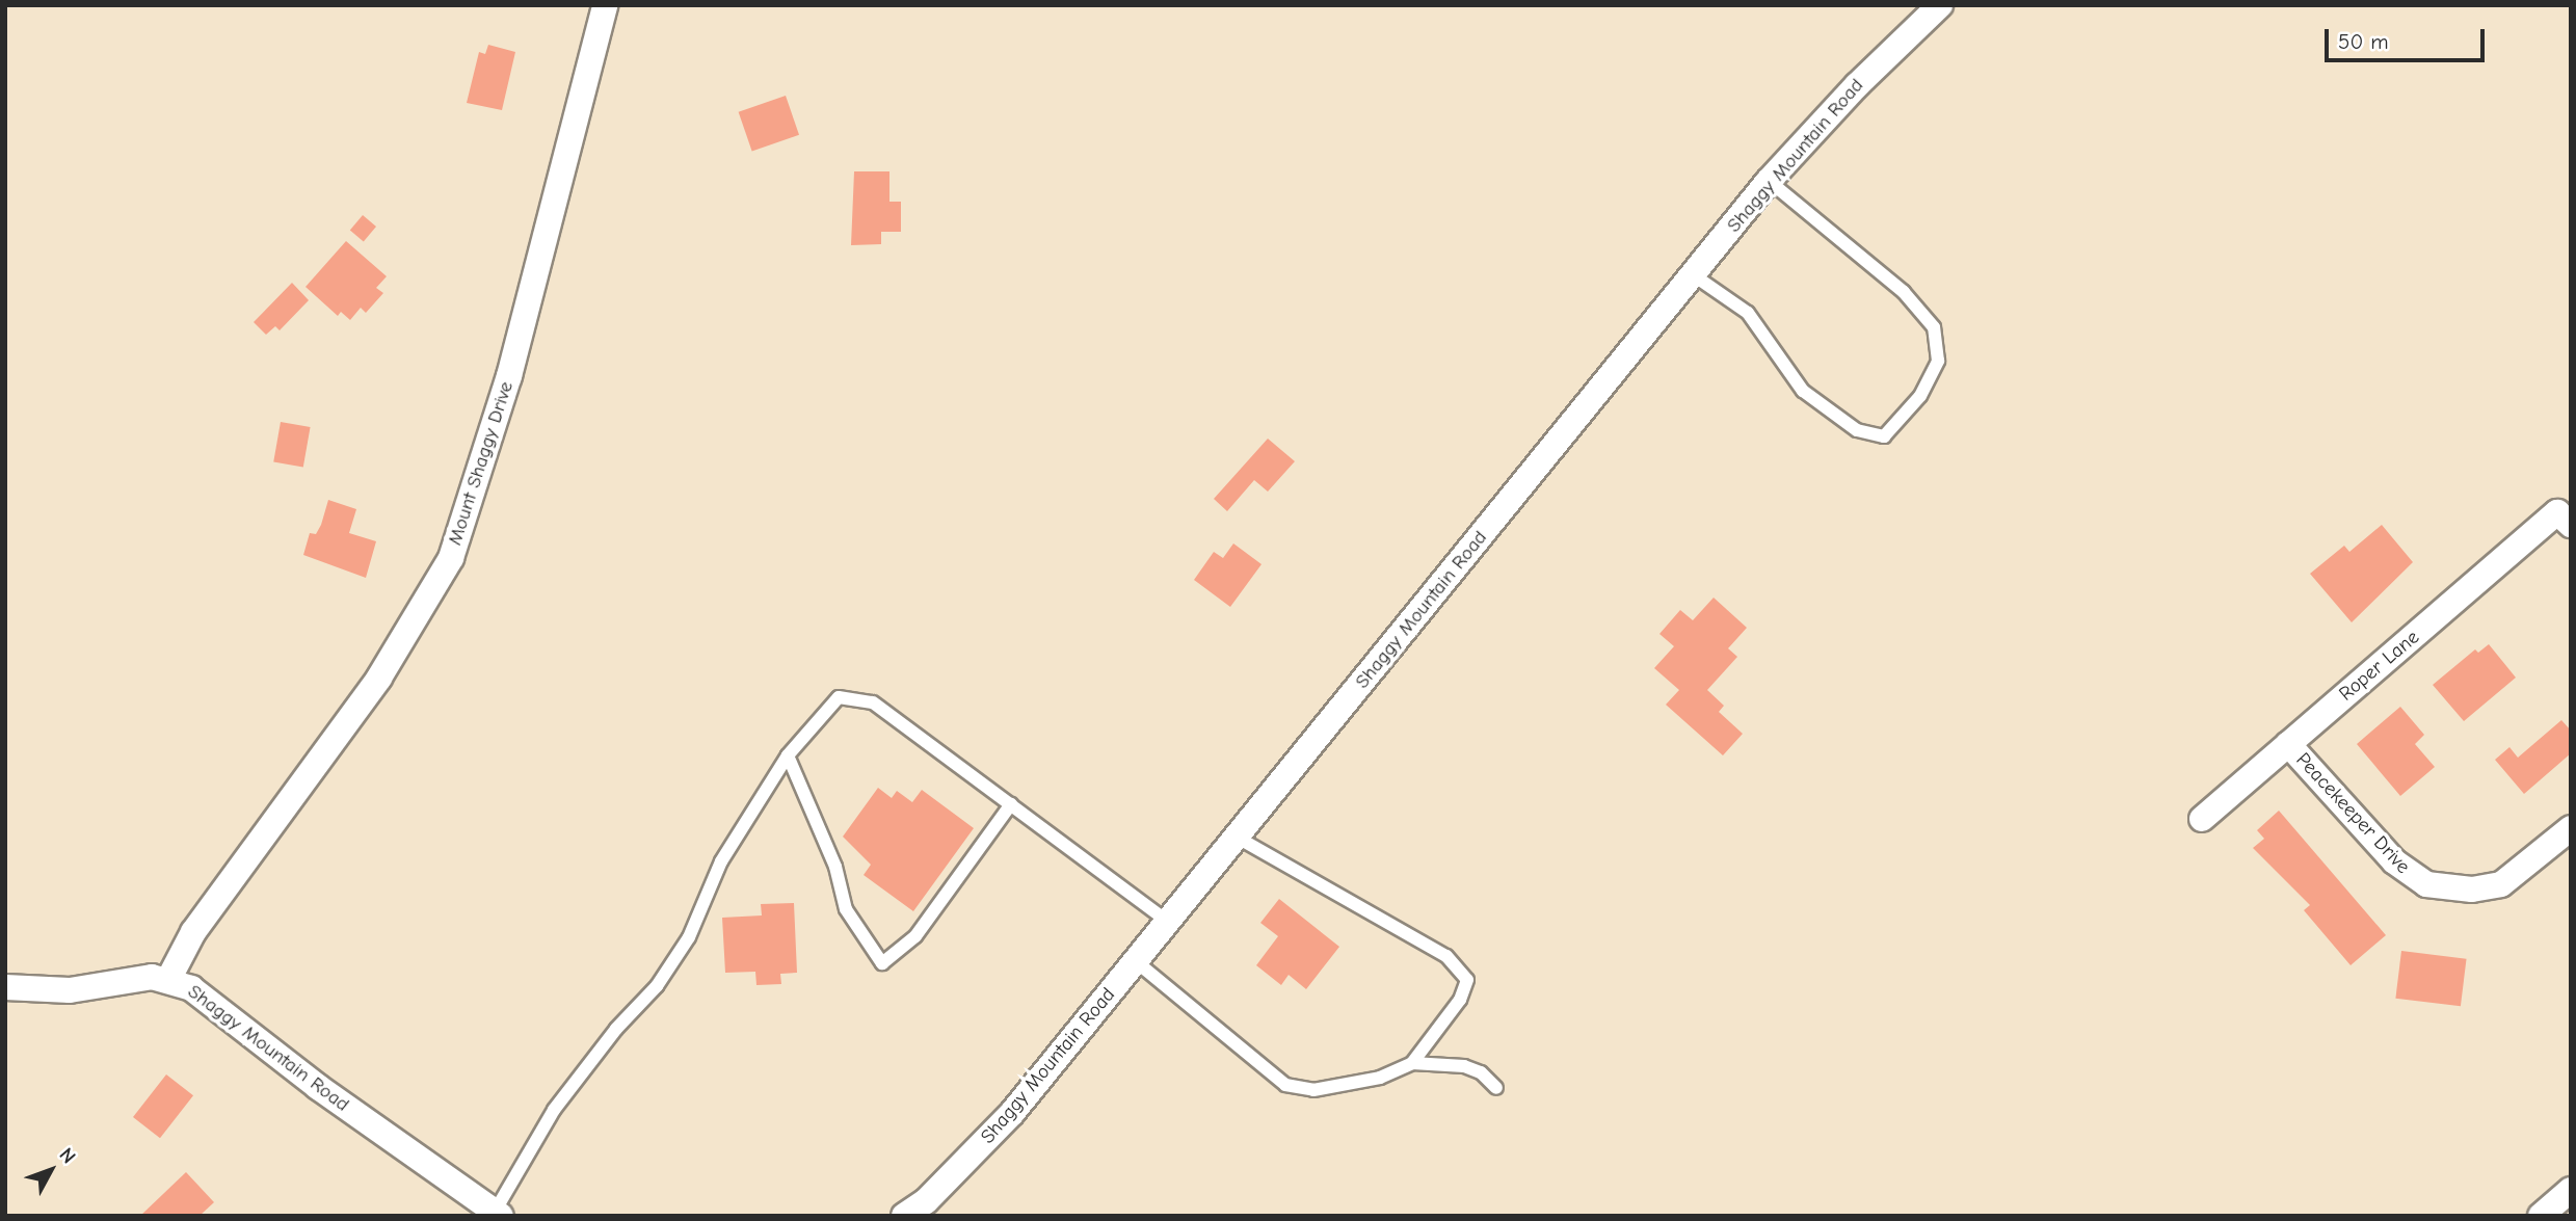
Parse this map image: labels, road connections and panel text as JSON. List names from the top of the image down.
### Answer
{
  "streets": {
    "street": [
      "Shaggy Mountain Road",
      "Mount Shaggy Drive",
      "Roper Lane",
      "Peacekeeper Drive"
    ]
  },
  "crossings": [
    ["Shaggy Mountain Road", "Mount Shaggy Drive"],
    ["Roper Lane", "Peacekeeper Drive"]
  ],
  "scale_bar": "50 m",
  "north": "top right"
}
